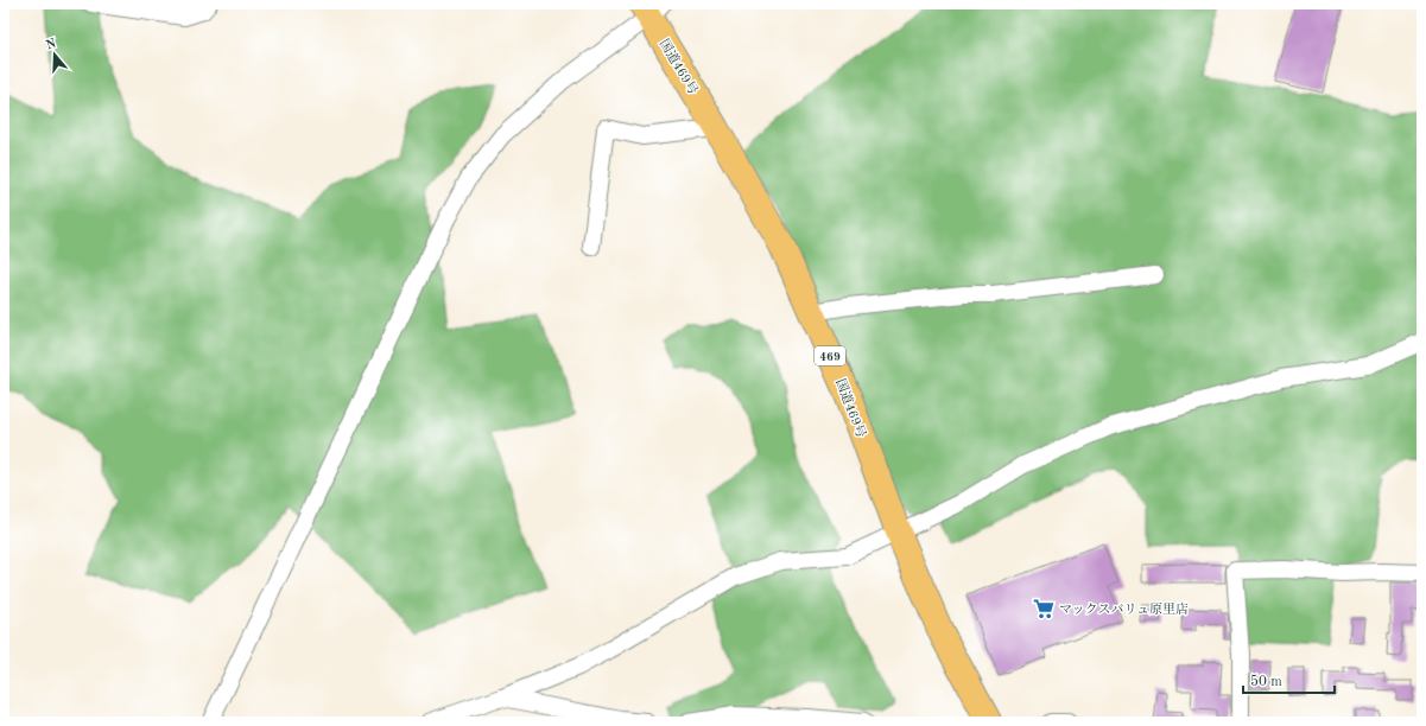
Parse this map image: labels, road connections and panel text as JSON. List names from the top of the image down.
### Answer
{
  "streets": {
    "highway": ["国道469号", "469"]
  },
  "places": {
    "supermarket": ["マックスバリュ原里店"]
  },
  "scale_bar": "50 m",
  "north": "top"
}
